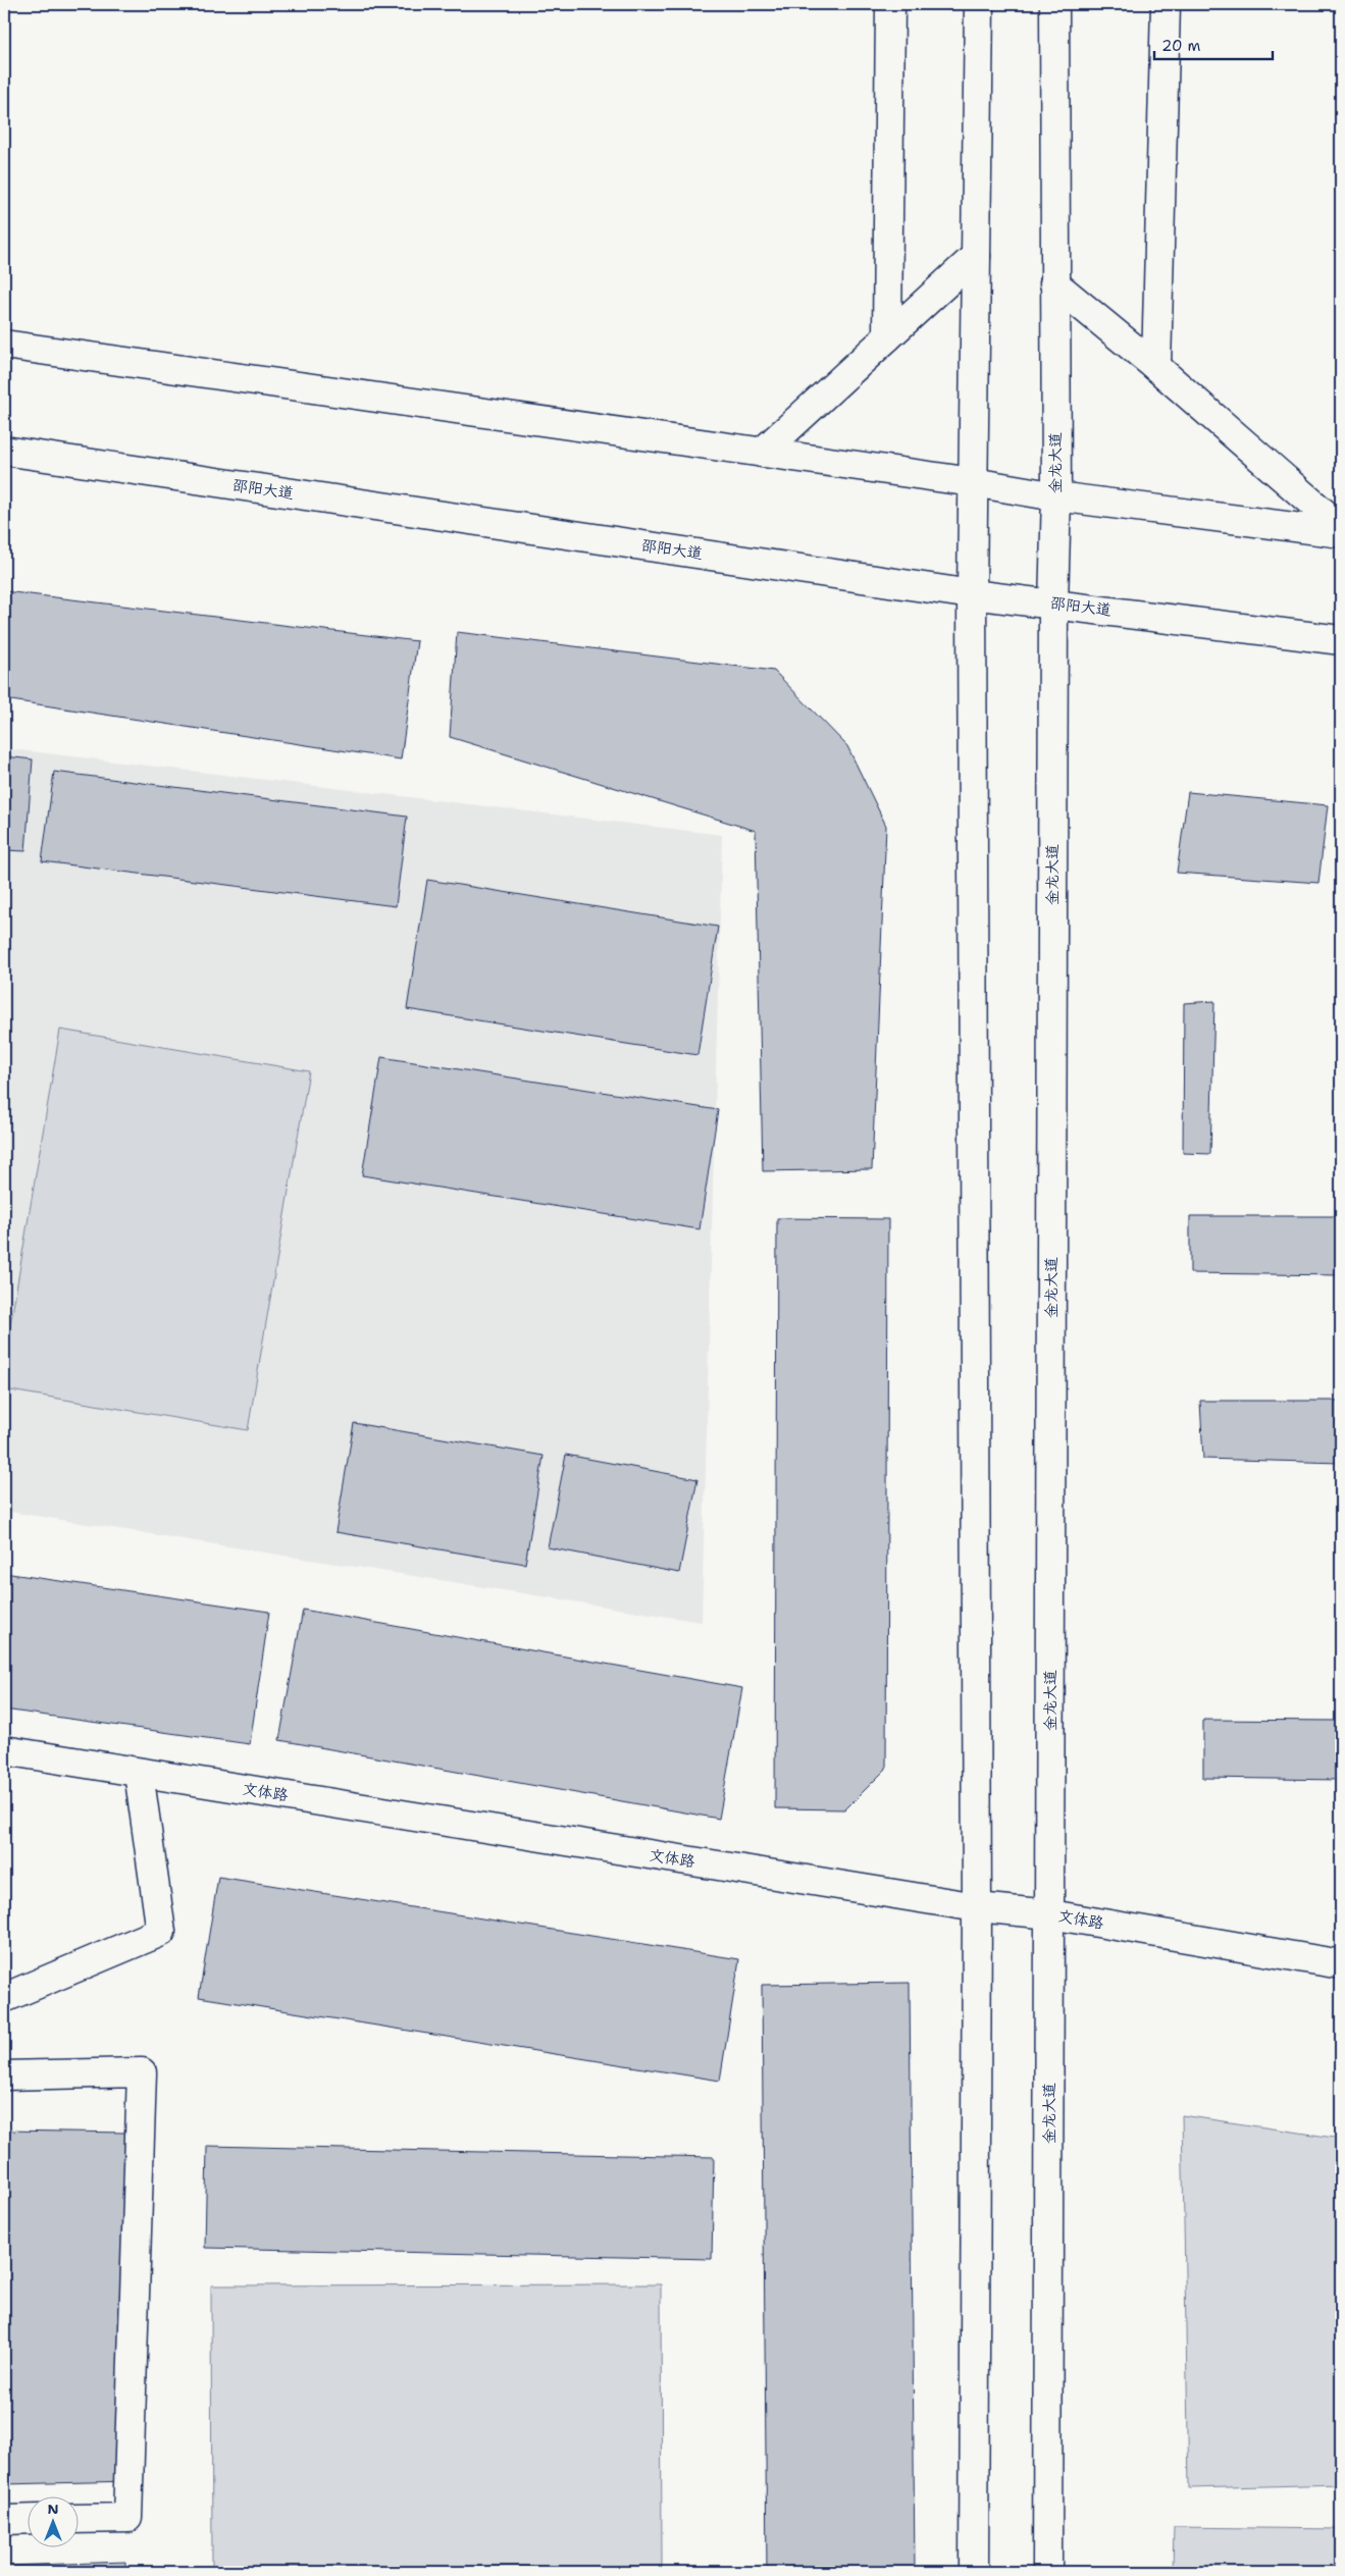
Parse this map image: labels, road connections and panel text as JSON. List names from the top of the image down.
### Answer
{
  "streets": {
    "main road": ["金龙大道", "邵阳大道", "文体路"]
  },
  "crossings": [
    ["金龙大道", "邵阳大道"],
    ["金龙大道", "文体路"]
  ],
  "scale_bar": "20 m",
  "north": "top"
}
